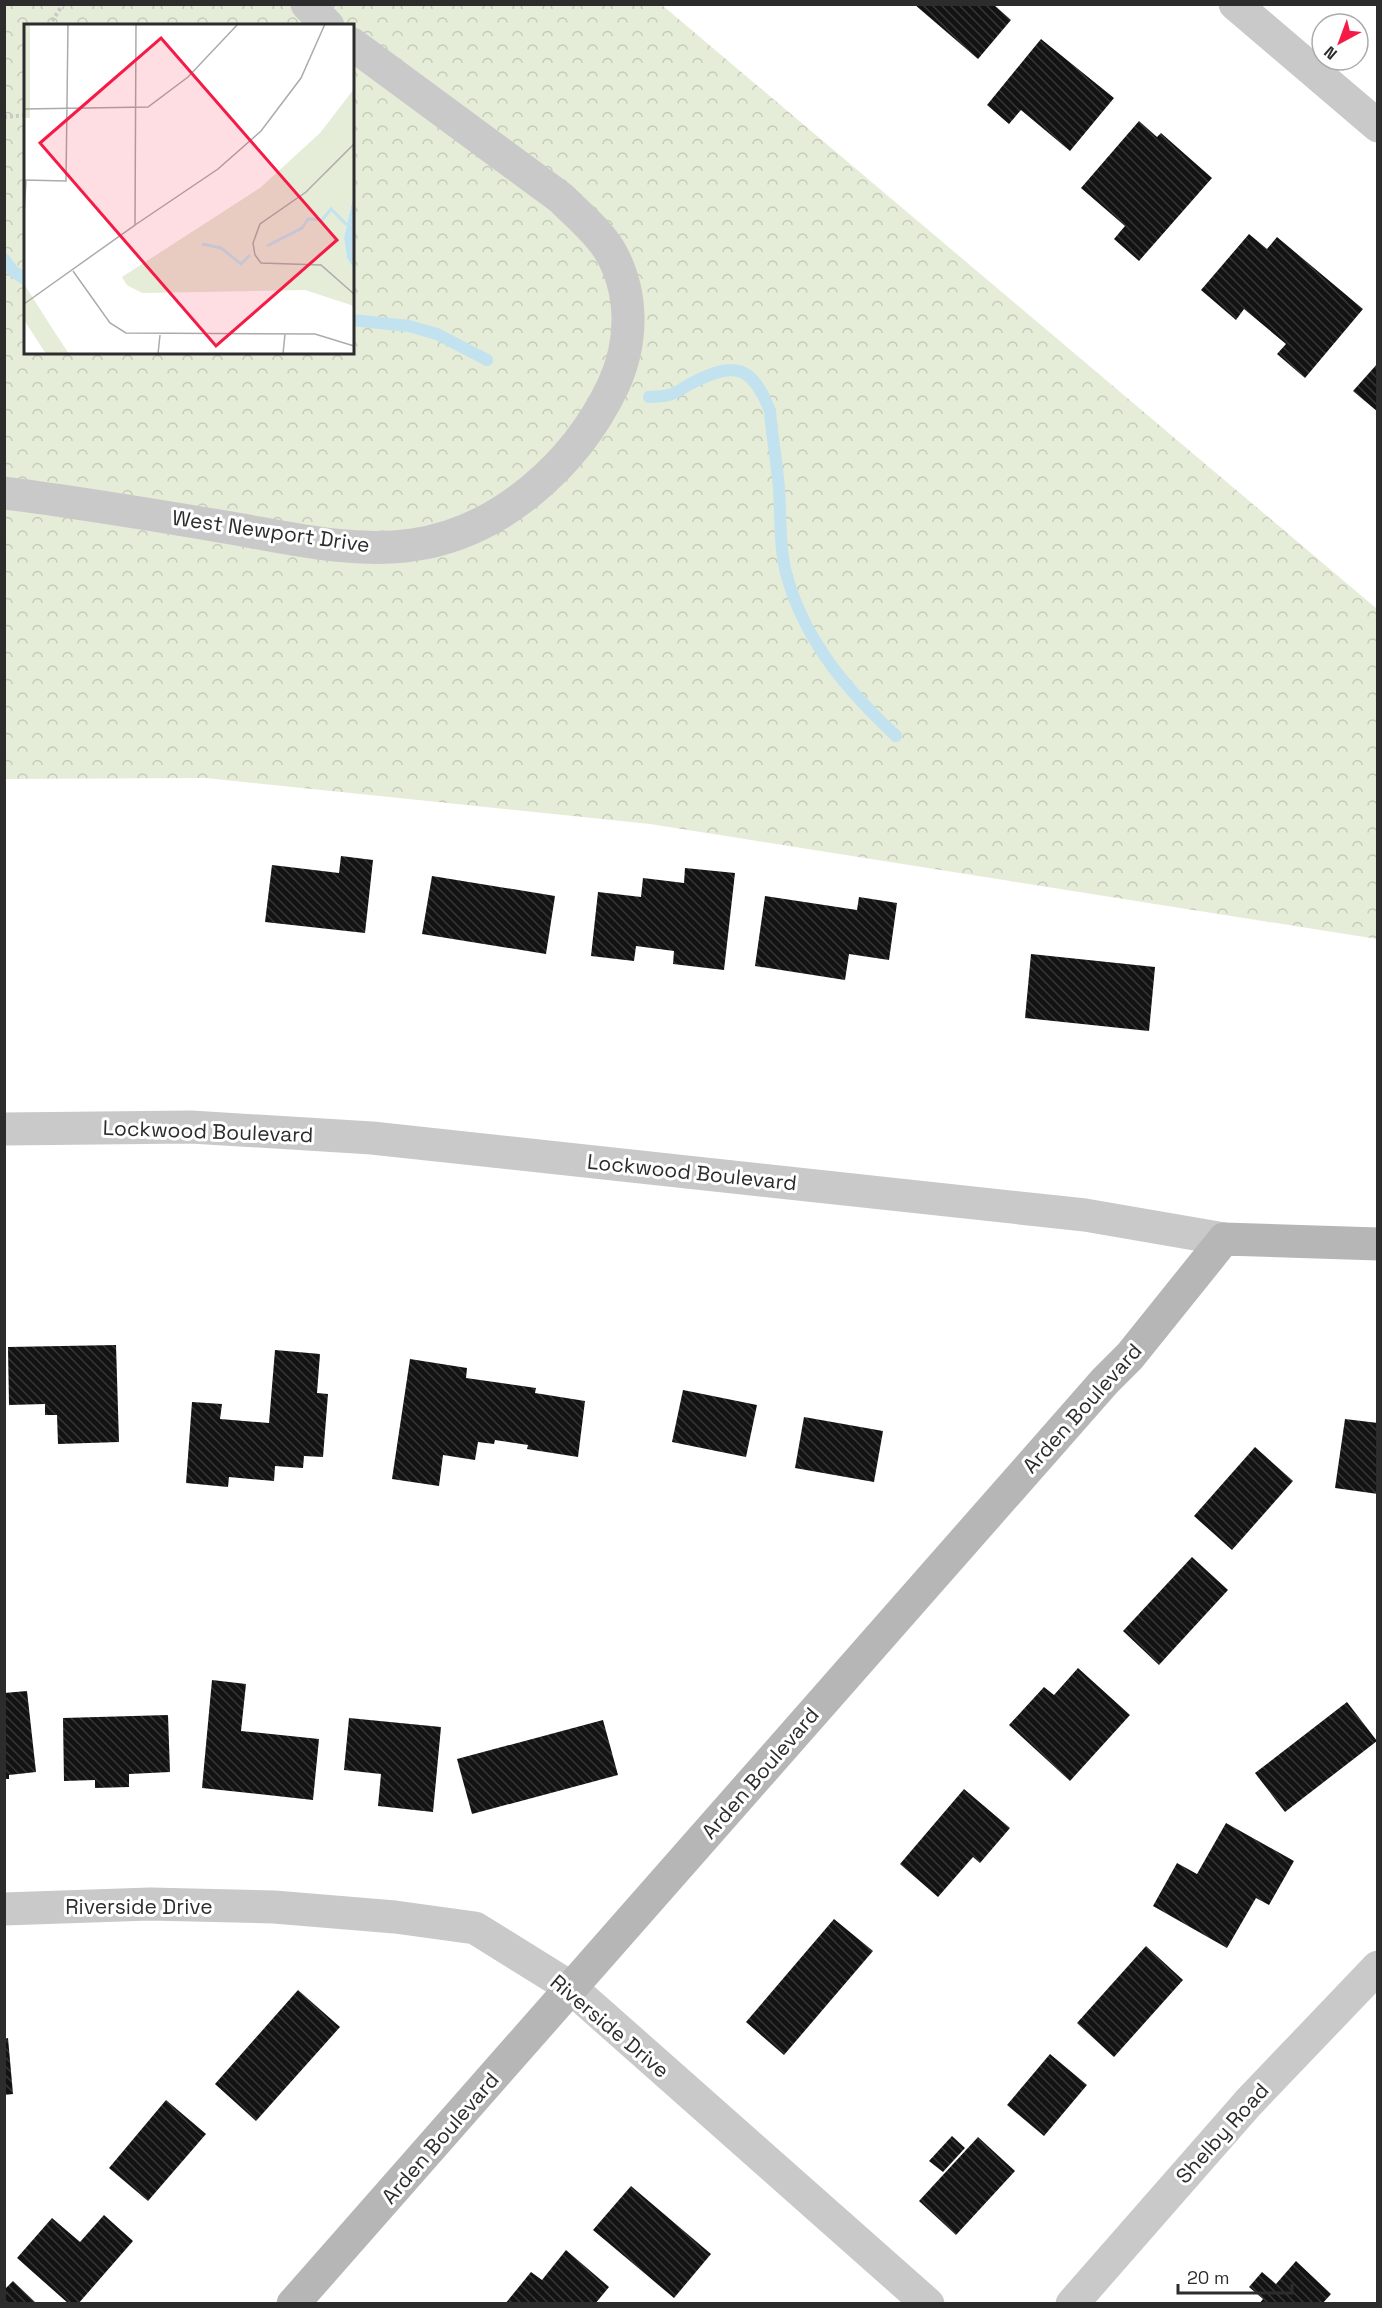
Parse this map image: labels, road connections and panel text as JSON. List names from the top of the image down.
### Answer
{
  "streets": {
    "main road": ["Lockwood Boulevard", "Arden Boulevard"],
    "street": ["West Newport Drive", "Riverside Drive", "Shelby Road"]
  },
  "crossings": [
    ["Lockwood Boulevard", "Arden Boulevard"],
    ["Arden Boulevard", "Riverside Drive"]
  ],
  "scale_bar": "20 m",
  "north": "bottom left"
}
